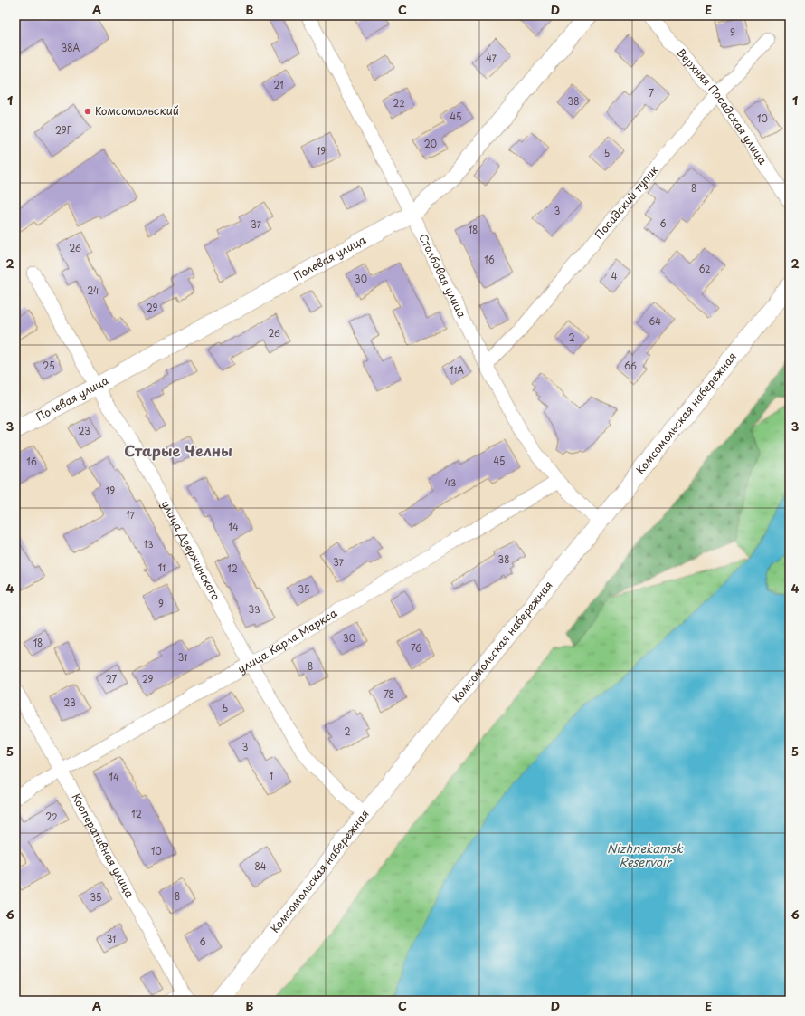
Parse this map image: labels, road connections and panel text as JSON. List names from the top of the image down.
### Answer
{
  "streets": {
    "street": [
      "Верхняя Посадская улица",
      "Посадский тупик",
      "Полевая улица",
      "Столбовая улица",
      "Комсомольская набережная",
      "улица Дзержинского",
      "улица Карла Маркса",
      "Кооперативная улица"
    ]
  },
  "crossings": [
    ["Верхняя Посадская улица", "Посадский тупик"],
    ["Посадский тупик", "Столбовая улица"],
    ["Полевая улица", "Столбовая улица"],
    ["Полевая улица", "улица Дзержинского"],
    ["Столбовая улица", "Комсомольская набережная"],
    ["Столбовая улица", "улица Карла Маркса"],
    ["Комсомольская набережная", "улица Дзержинского"],
    ["улица Дзержинского", "улица Карла Маркса"],
    ["улица Карла Маркса", "Кооперативная улица"]
  ],
  "districts": ["Старые Челны"],
  "water": ["Nizhnekamsk Reservoir"],
  "places": ["Комсомольский"],
  "house_numbers": [
    "9",
    "38А",
    "47",
    "21",
    "7",
    "38",
    "22",
    "45",
    "10",
    "29Г",
    "20",
    "19",
    "5",
    "8",
    "3",
    "6",
    "37",
    "18",
    "26",
    "16",
    "62",
    "4",
    "30",
    "24",
    "29",
    "64",
    "26",
    "2",
    "25",
    "66",
    "11А",
    "23",
    "45",
    "16",
    "43",
    "19",
    "17",
    "14",
    "13",
    "38",
    "37",
    "11",
    "12",
    "35",
    "9",
    "33",
    "30",
    "18",
    "76",
    "31",
    "8",
    "27",
    "29",
    "78",
    "23",
    "5",
    "2",
    "3",
    "1",
    "14",
    "12",
    "22",
    "10",
    "84",
    "8",
    "35",
    "31",
    "6"
  ],
  "grid": {
    "columns": [
      "A",
      "B",
      "C",
      "D",
      "E"
    ],
    "rows": [
      "1",
      "2",
      "3",
      "4",
      "5",
      "6"
    ]
  }
}
